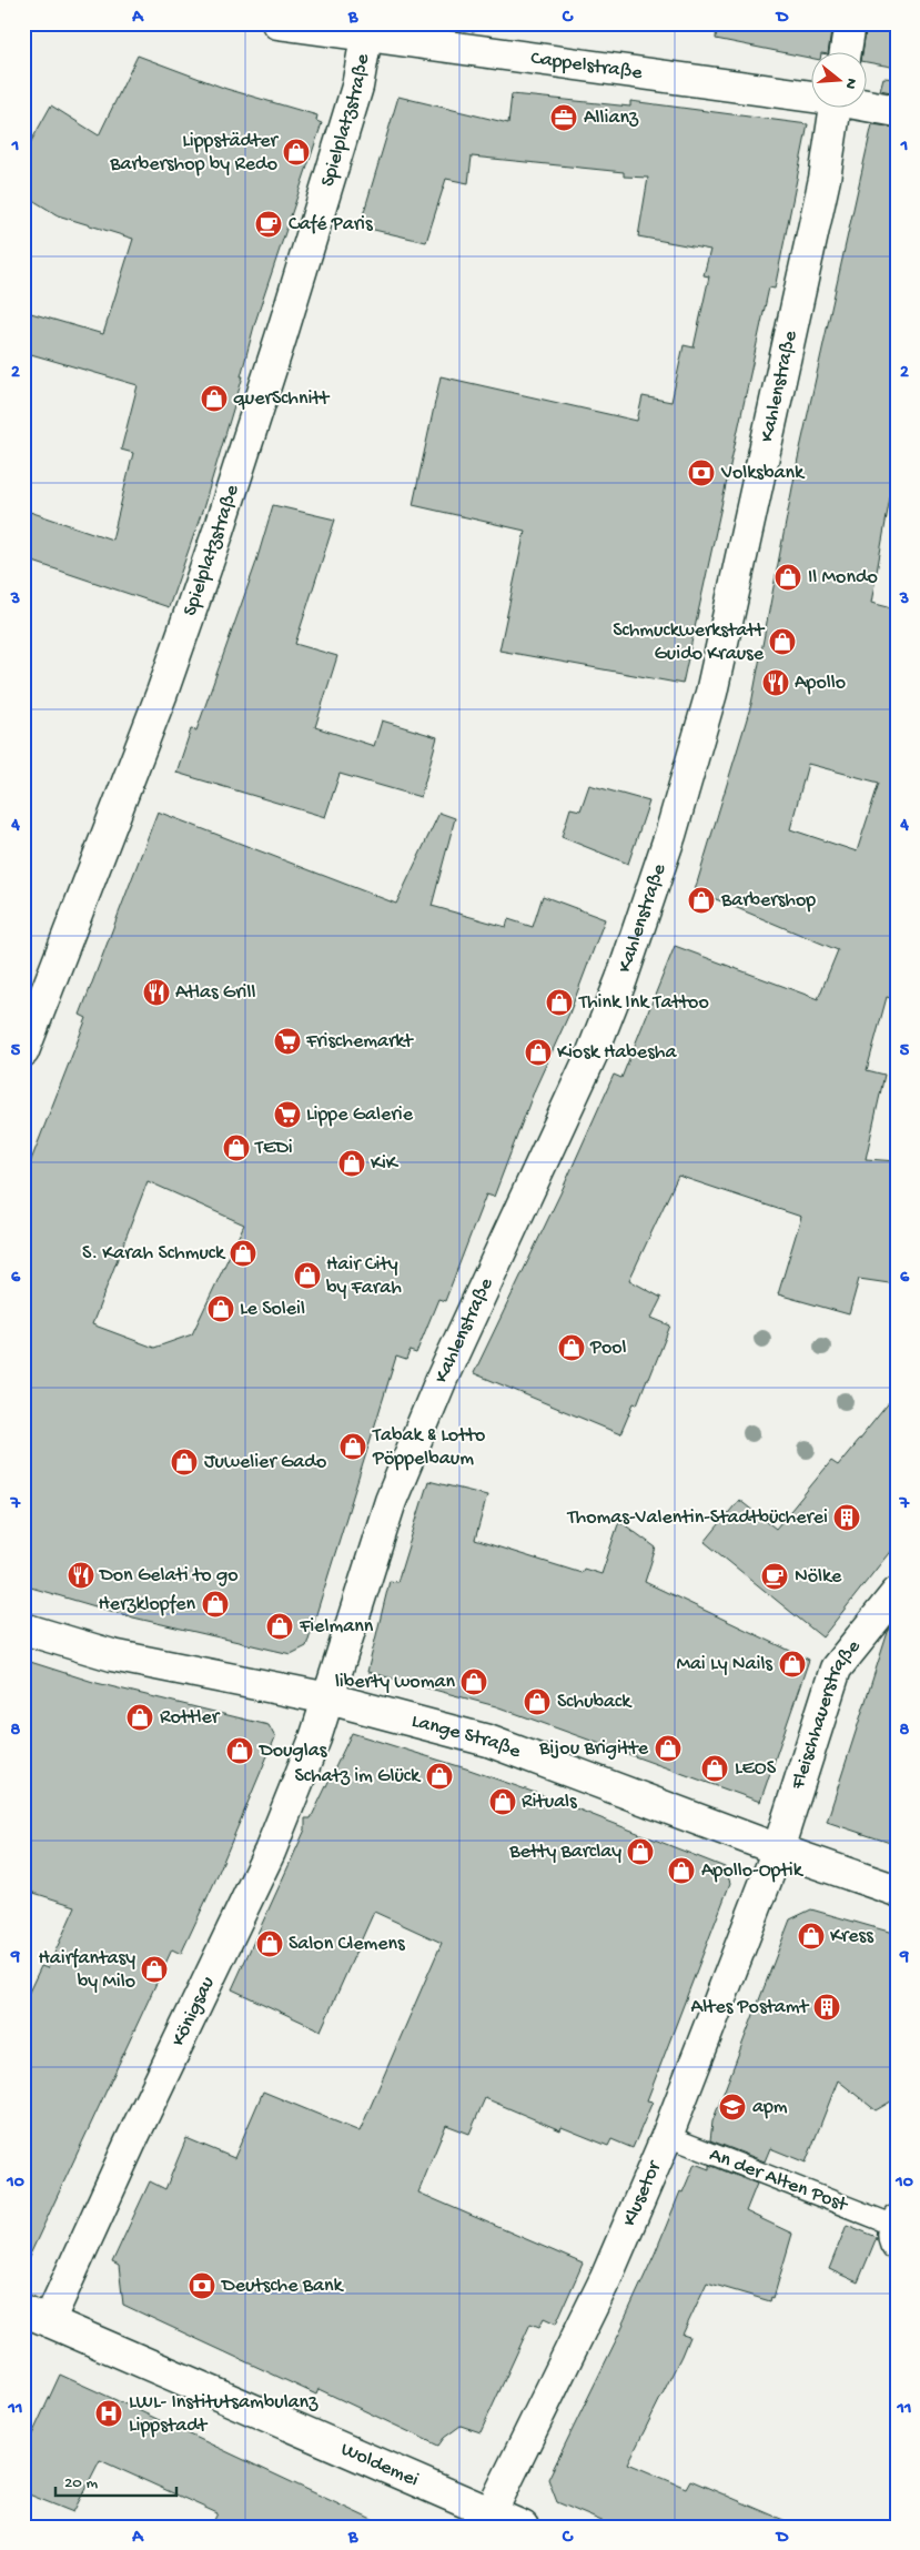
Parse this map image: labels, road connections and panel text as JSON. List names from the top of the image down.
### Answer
{
  "streets": {
    "street": [
      "Cappelstraße",
      "Spielplatzstraße",
      "Kahlenstraße",
      "Fleischhauerstraße",
      "Lange Straße",
      "Königsau",
      "Klusetor",
      "Woldemei"
    ],
    "lane": ["An der Alten Post"]
  },
  "crossings": [
    ["Cappelstraße", "Spielplatzstraße"],
    ["Kahlenstraße", "Lange Straße"],
    ["Kahlenstraße", "Königsau"],
    ["Fleischhauerstraße", "Lange Straße"],
    ["Fleischhauerstraße", "Klusetor"],
    ["Lange Straße", "Königsau"],
    ["Lange Straße", "Klusetor"],
    ["Königsau", "Woldemei"],
    ["An der Alten Post", "Klusetor"],
    ["Klusetor", "Woldemei"]
  ],
  "places": {
    "office": ["Allianz"],
    "shop": [
      "Lippstädter Barbershop by Redo",
      "querSchnitt",
      "Il Mondo",
      "Schmuckwerkstatt Guido Krause",
      "Barbershop",
      "Think Ink Tattoo",
      "Kiosk Habesha",
      "TEDi",
      "KiK",
      "S. Karah Schmuck",
      "Hair City by Farah",
      "Le Soleil",
      "Pool",
      "Tabak & Lotto Pöppelbaum",
      "Juwelier Gado",
      "Herzklopfen",
      "Fielmann",
      "Mai Ly Nails",
      "liberty woman",
      "Schuback",
      "Rottler",
      "Bijou Brigitte",
      "Douglas",
      "LEOS",
      "Schatz im Glück",
      "Rituals",
      "Betty Barclay",
      "Apollo-Optik",
      "Kress",
      "Salon Clemens",
      "Hairfantasy by Milo"
    ],
    "cafe": ["Café Paris", "Nölke"],
    "bank": ["Volksbank", "Deutsche Bank"],
    "restaurant": ["Apollo", "Atlas Grill", "Don Gelati to go"],
    "supermarket": ["Frischemarkt", "Lippe Galerie"],
    "building": ["Thomas-Valentin-Stadtbücherei", "Altes Postamt"],
    "school or university": ["apm"],
    "hospital": ["LWL- Institutsambulanz Lippstadt"]
  },
  "scale_bar": "20 m",
  "north": "right",
  "grid": {
    "columns": [
      "A",
      "B",
      "C",
      "D"
    ],
    "rows": [
      "1",
      "2",
      "3",
      "4",
      "5",
      "6",
      "7",
      "8",
      "9",
      "10",
      "11"
    ]
  }
}
